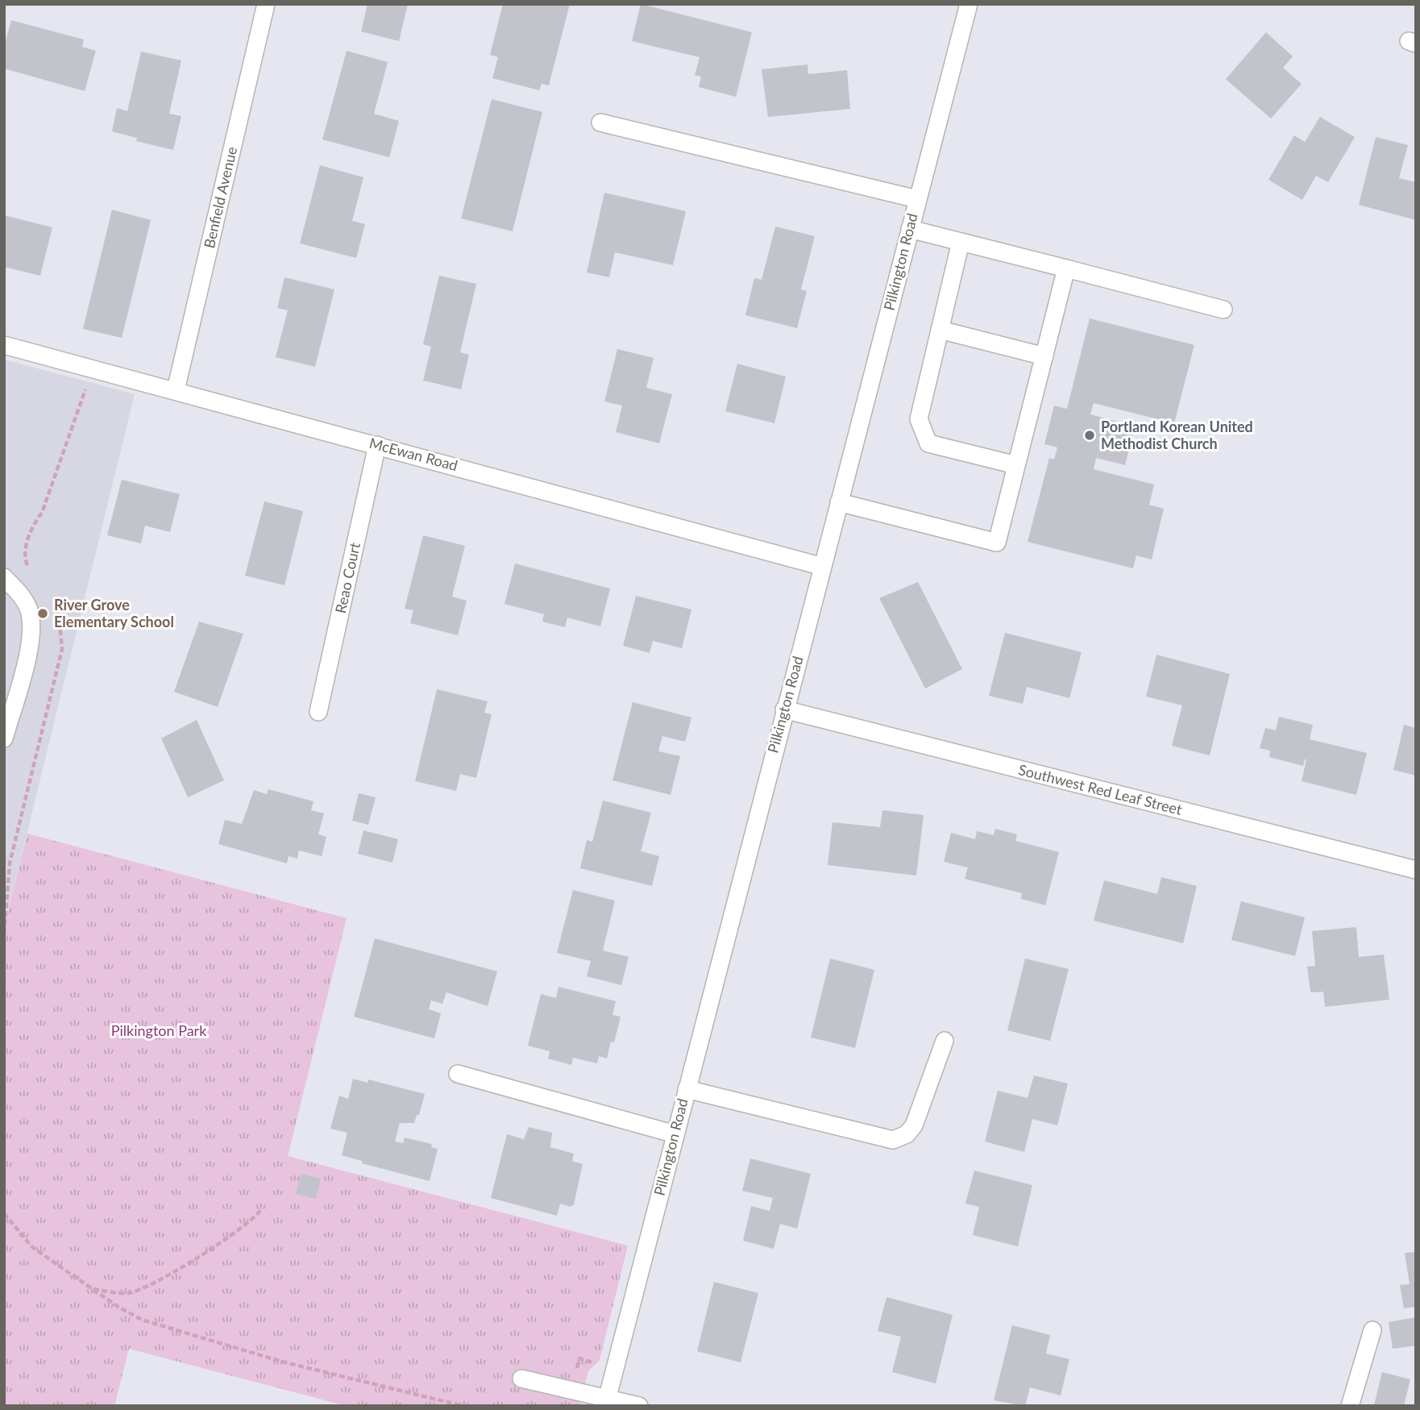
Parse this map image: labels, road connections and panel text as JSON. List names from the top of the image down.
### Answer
{
  "streets": {
    "street": [
      "Benfield Avenue",
      "Pilkington Road",
      "McEwan Road",
      "Reao Court",
      "Southwest Red Leaf Street"
    ]
  },
  "crossings": [
    ["Benfield Avenue", "McEwan Road"],
    ["Pilkington Road", "McEwan Road"],
    ["Pilkington Road", "Southwest Red Leaf Street"],
    ["McEwan Road", "Reao Court"]
  ],
  "parks": ["Pilkington Park"],
  "places": ["Portland Korean United Methodist Church", "River Grove Elementary School"]
}
